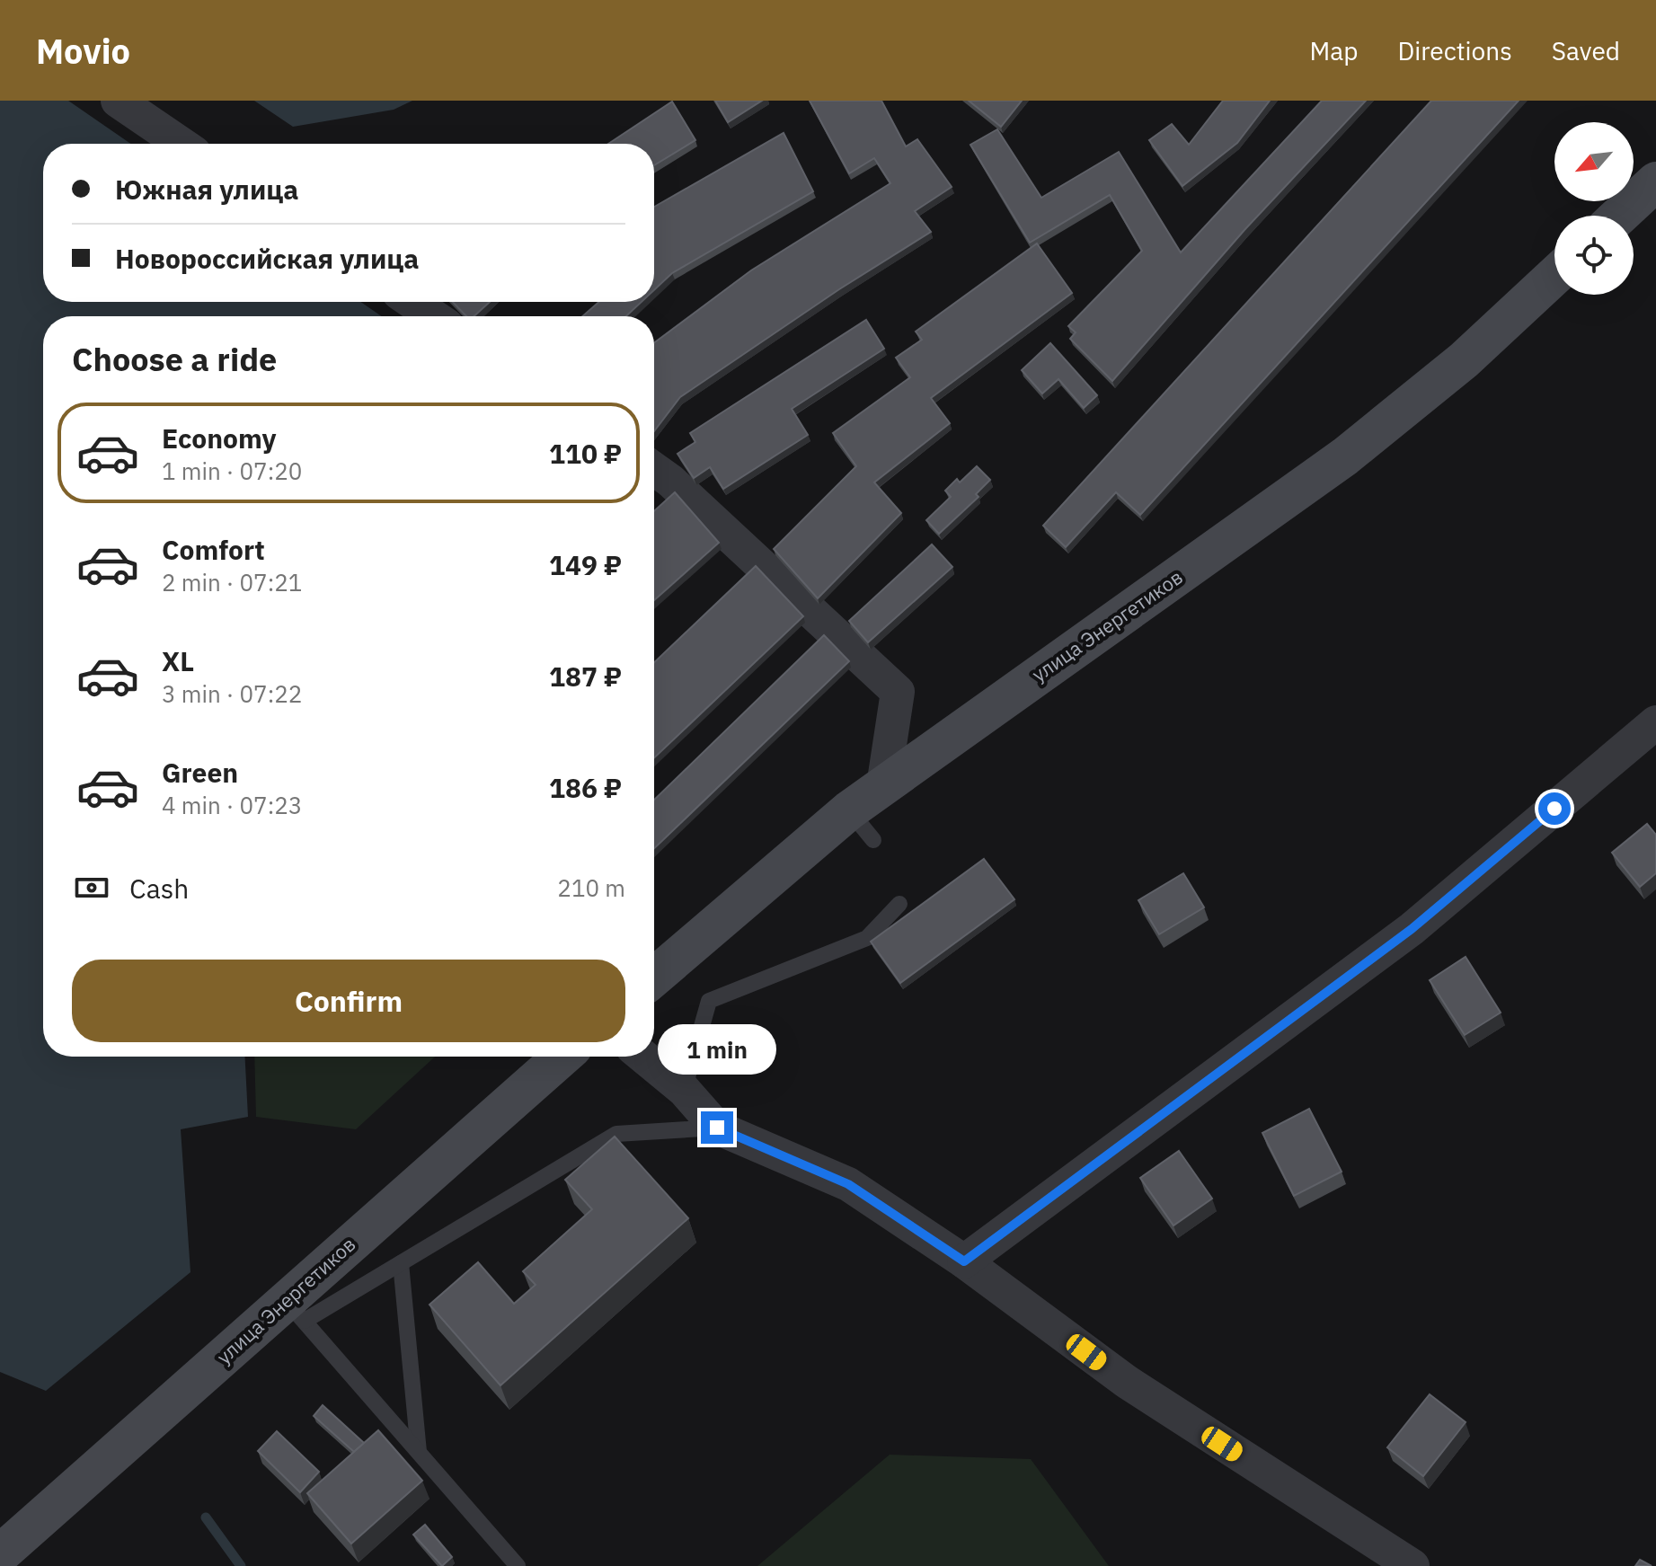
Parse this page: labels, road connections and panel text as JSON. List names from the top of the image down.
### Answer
{
  "streets": {
    "main road": ["улица Энергетиков"]
  },
  "north": "bottom left",
  "page": {
    "header": "Movio",
    "nav": ["Map", "Directions", "Saved"],
    "banner": ["Южная улица", "Новороссийская улица"],
    "heading": "Choose a ride",
    "list": [
      {
        "name": "Economy",
        "note": "1 min · 07:20",
        "value": "110 ₽"
      },
      {
        "name": "Comfort",
        "note": "2 min · 07:21",
        "value": "149 ₽"
      },
      {
        "name": "XL",
        "note": "3 min · 07:22",
        "value": "187 ₽"
      },
      {
        "name": "Green",
        "note": "4 min · 07:23",
        "value": "186 ₽"
      }
    ],
    "pay": ["Cash", "210 m"],
    "buttons": "Confirm",
    "bubble": "1 min"
  }
}
